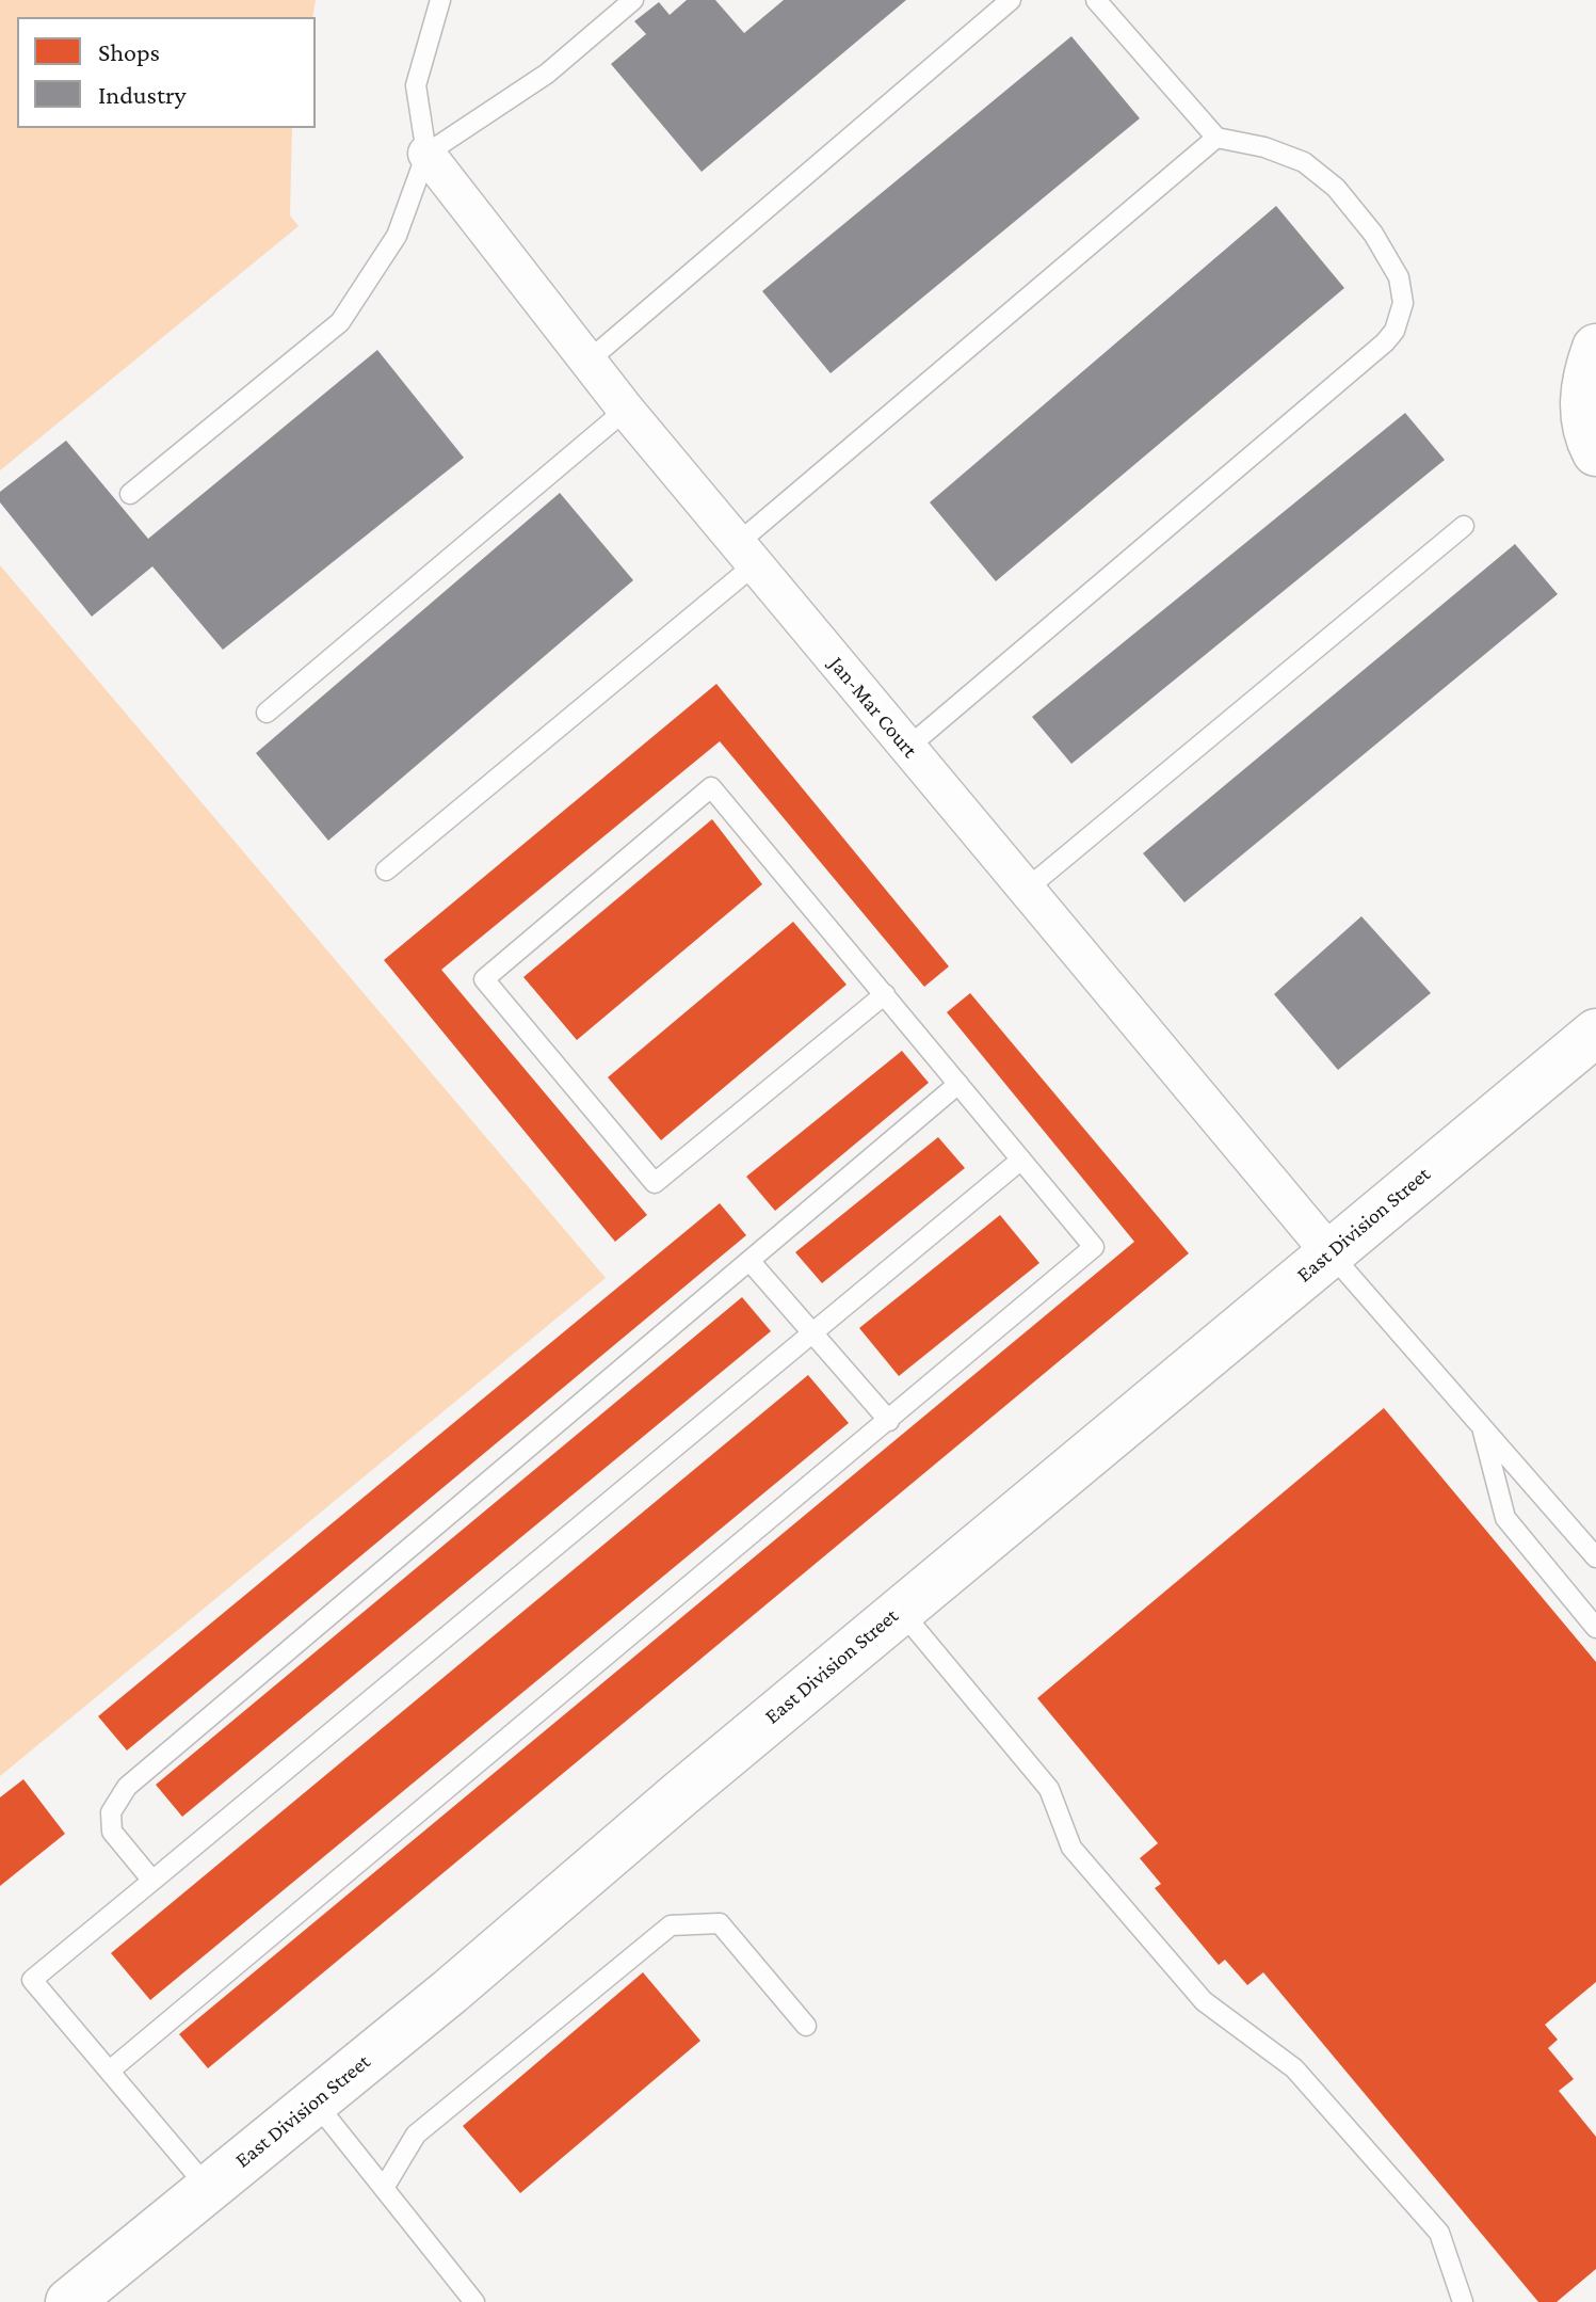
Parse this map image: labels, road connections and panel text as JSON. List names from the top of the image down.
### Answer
{
  "streets": {
    "street": ["Jan-Mar Court", "East Division Street"]
  },
  "crossings": [
    ["Jan-Mar Court", "East Division Street"]
  ],
  "legend": ["Shops", "Industry"]
}
